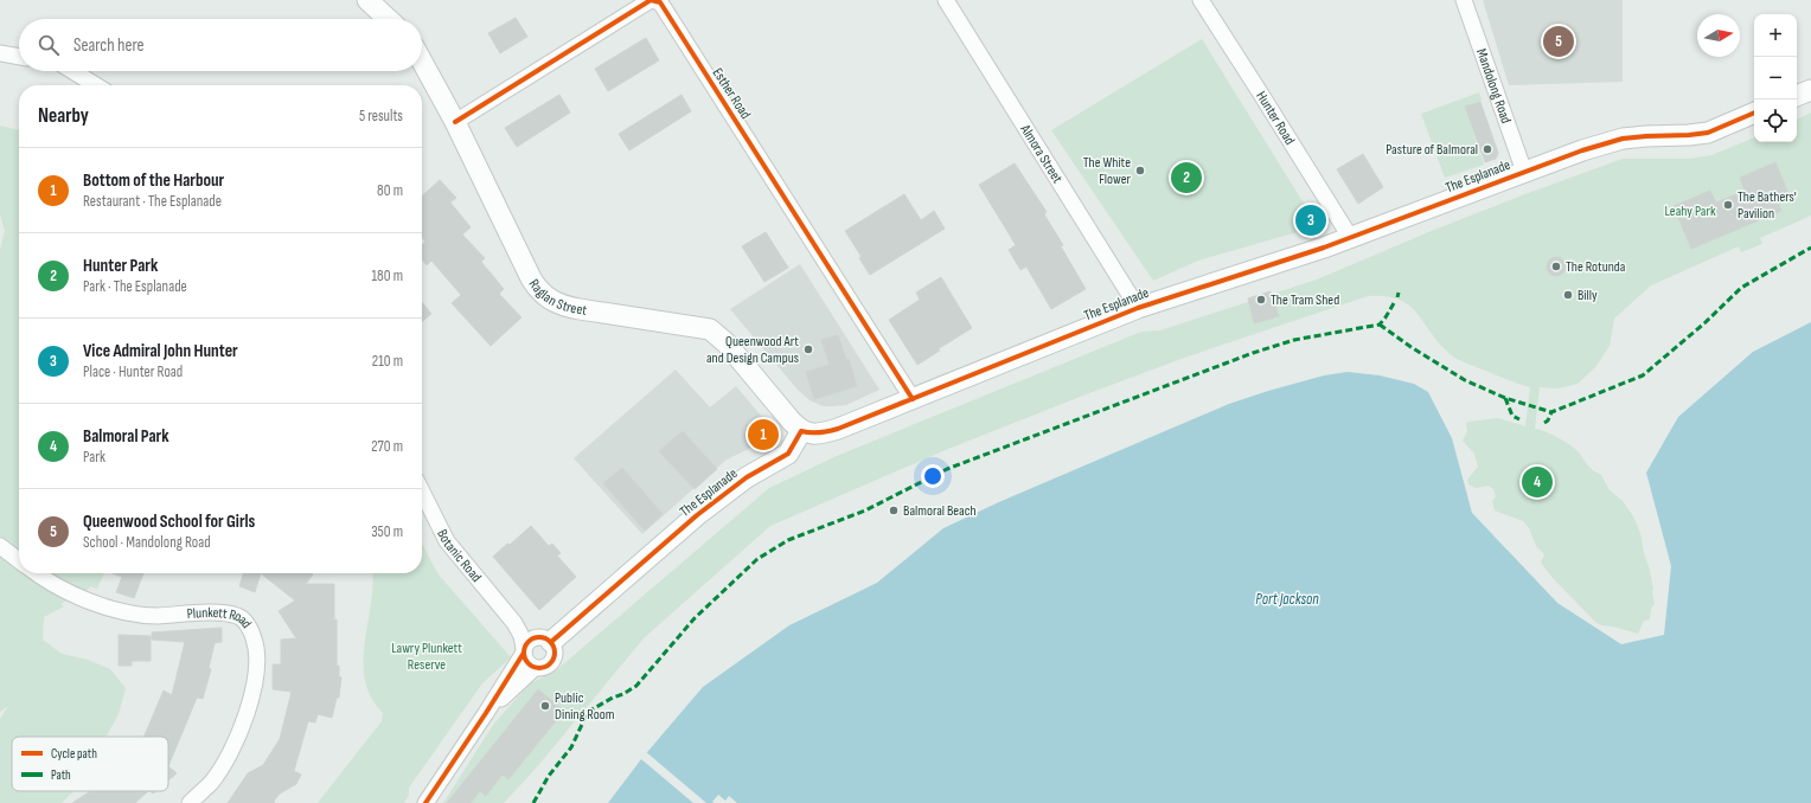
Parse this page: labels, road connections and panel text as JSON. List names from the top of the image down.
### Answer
{
  "streets": {
    "street": [
      "Mandolong Road",
      "Esther Road",
      "Hunter Road",
      "Almora Street",
      "The Esplanade",
      "Raglan Street",
      "Botanic Road",
      "Plunkett Road"
    ]
  },
  "crossings": [
    ["Mandolong Road", "The Esplanade"],
    ["Esther Road", "The Esplanade"],
    ["Esther Road", "Raglan Street"],
    ["Hunter Road", "The Esplanade"],
    ["Almora Street", "The Esplanade"],
    ["The Esplanade", "Raglan Street"],
    ["The Esplanade", "Botanic Road"]
  ],
  "water": ["Port Jackson"],
  "parks": ["Leahy Park", "Lawry Plunkett Reserve"],
  "places": [
    "Pasture of Balmoral",
    "The White Flower",
    "The Bathers' Pavilion",
    "The Rotunda",
    "Billy",
    "The Tram Shed",
    "Queenwood Art and Design Campus",
    "Balmoral Beach",
    "Public Dining Room"
  ],
  "legend": ["Cycle path", "Path"],
  "north": "right",
  "page": {
    "map_buttons": ["+", "−"],
    "search": "Search here",
    "pins": [
      "5",
      "2",
      "3",
      "1",
      "4"
    ],
    "heading": ["Nearby", "5 results"],
    "list": [
      {
        "mark": "1",
        "name": "Bottom of the Harbour",
        "note": "Restaurant · The Esplanade",
        "value": "80 m"
      },
      {
        "mark": "2",
        "name": "Hunter Park",
        "note": "Park · The Esplanade",
        "value": "180 m"
      },
      {
        "mark": "3",
        "name": "Vice Admiral John Hunter",
        "note": "Place · Hunter Road",
        "value": "210 m"
      },
      {
        "mark": "4",
        "name": "Balmoral Park",
        "note": "Park",
        "value": "270 m"
      },
      {
        "mark": "5",
        "name": "Queenwood School for Girls",
        "note": "School · Mandolong Road",
        "value": "350 m"
      }
    ]
  }
}
